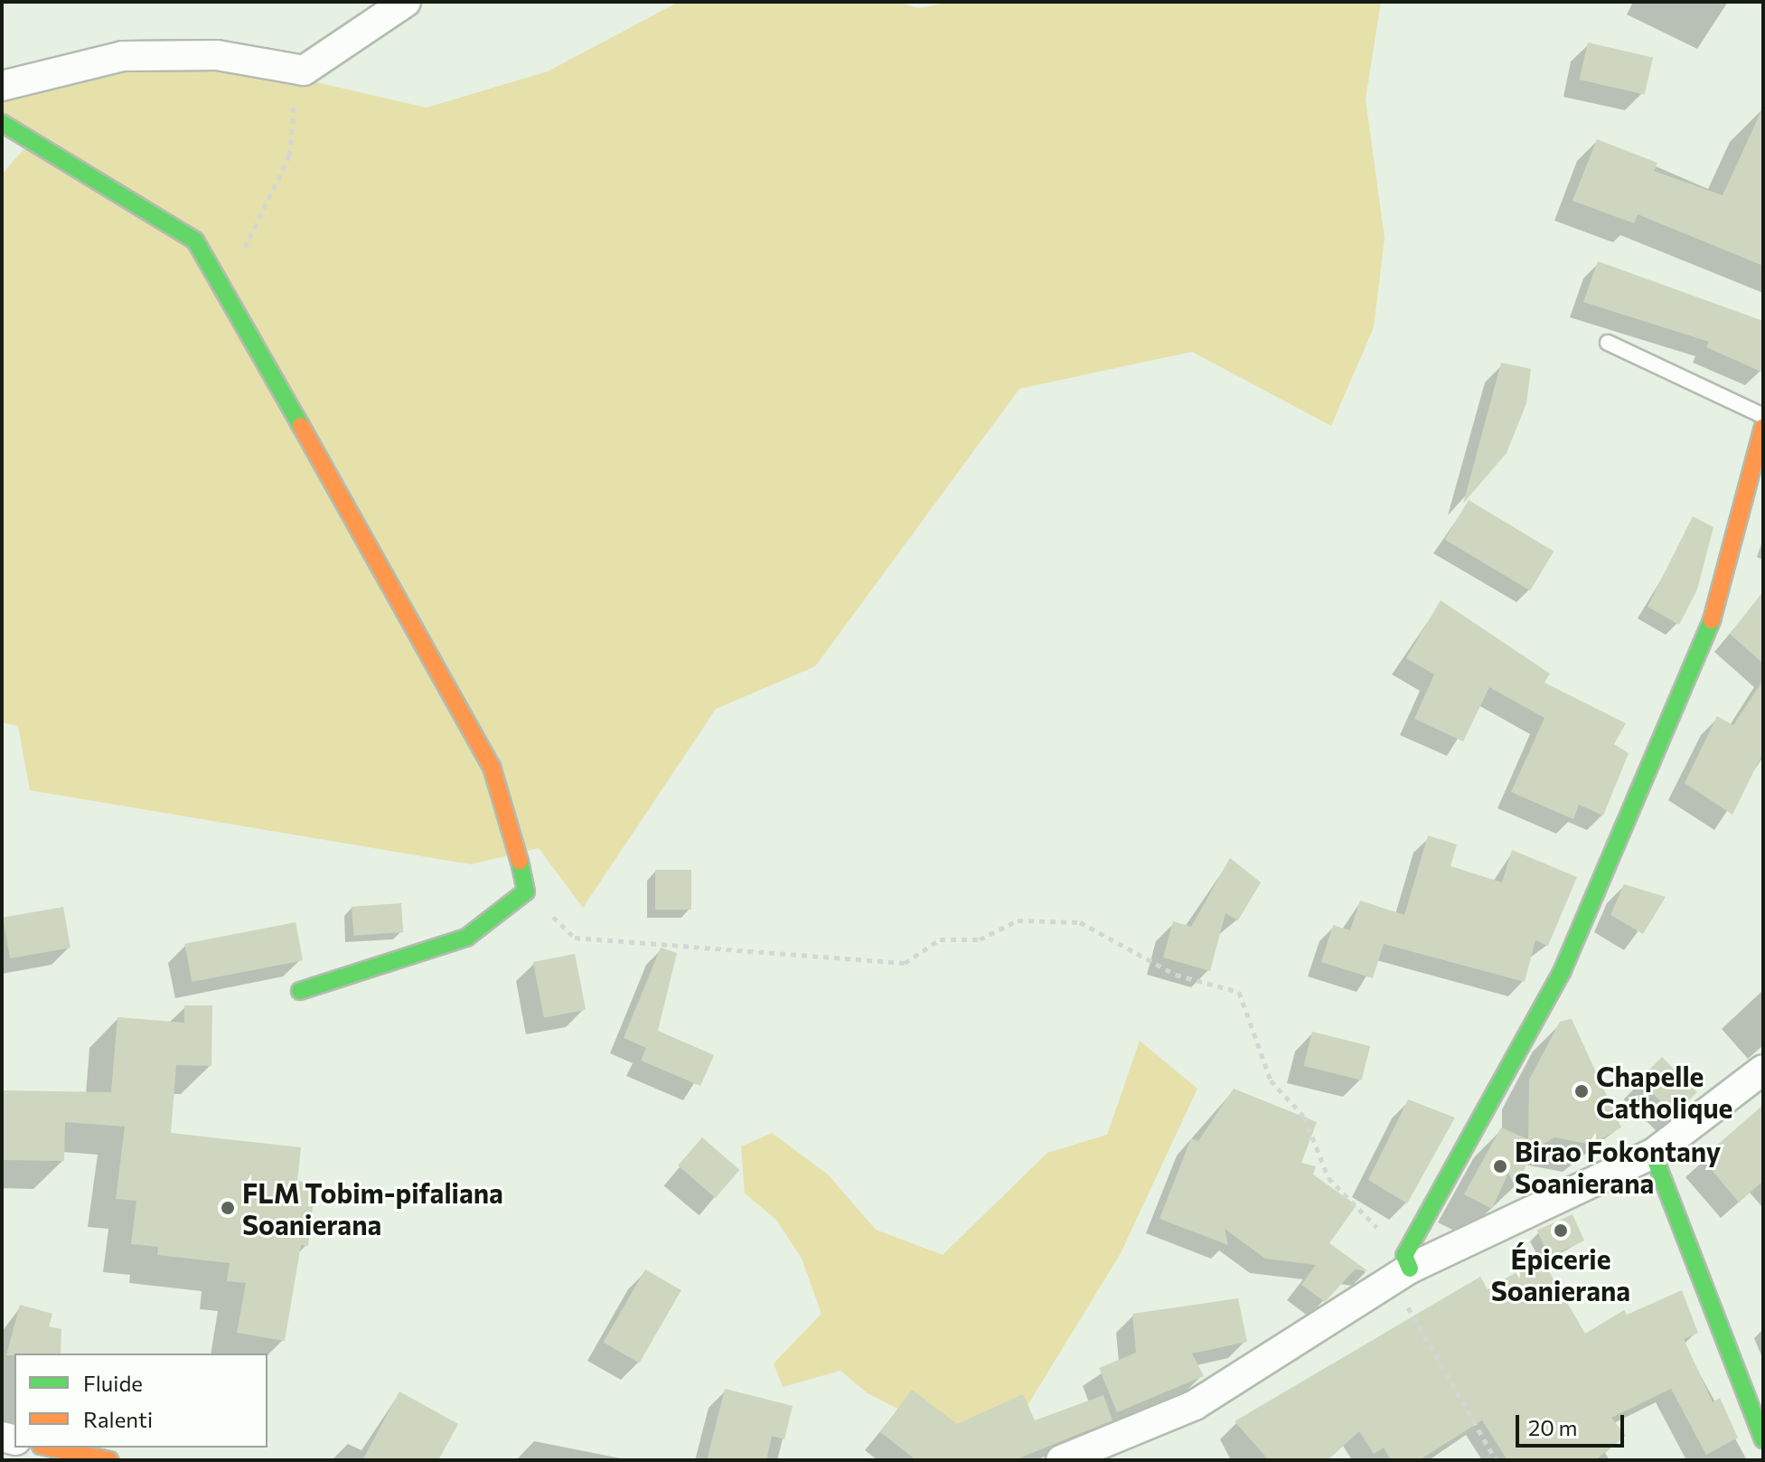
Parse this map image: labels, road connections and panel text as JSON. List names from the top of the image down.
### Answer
{
  "places": [
    "Chapelle Catholique",
    "Birao Fokontany Soanierana",
    "FLM Tobim-pifaliana Soanierana",
    "Épicerie Soanierana"
  ],
  "legend": ["Fluide", "Ralenti"],
  "scale_bar": "20 m"
}
